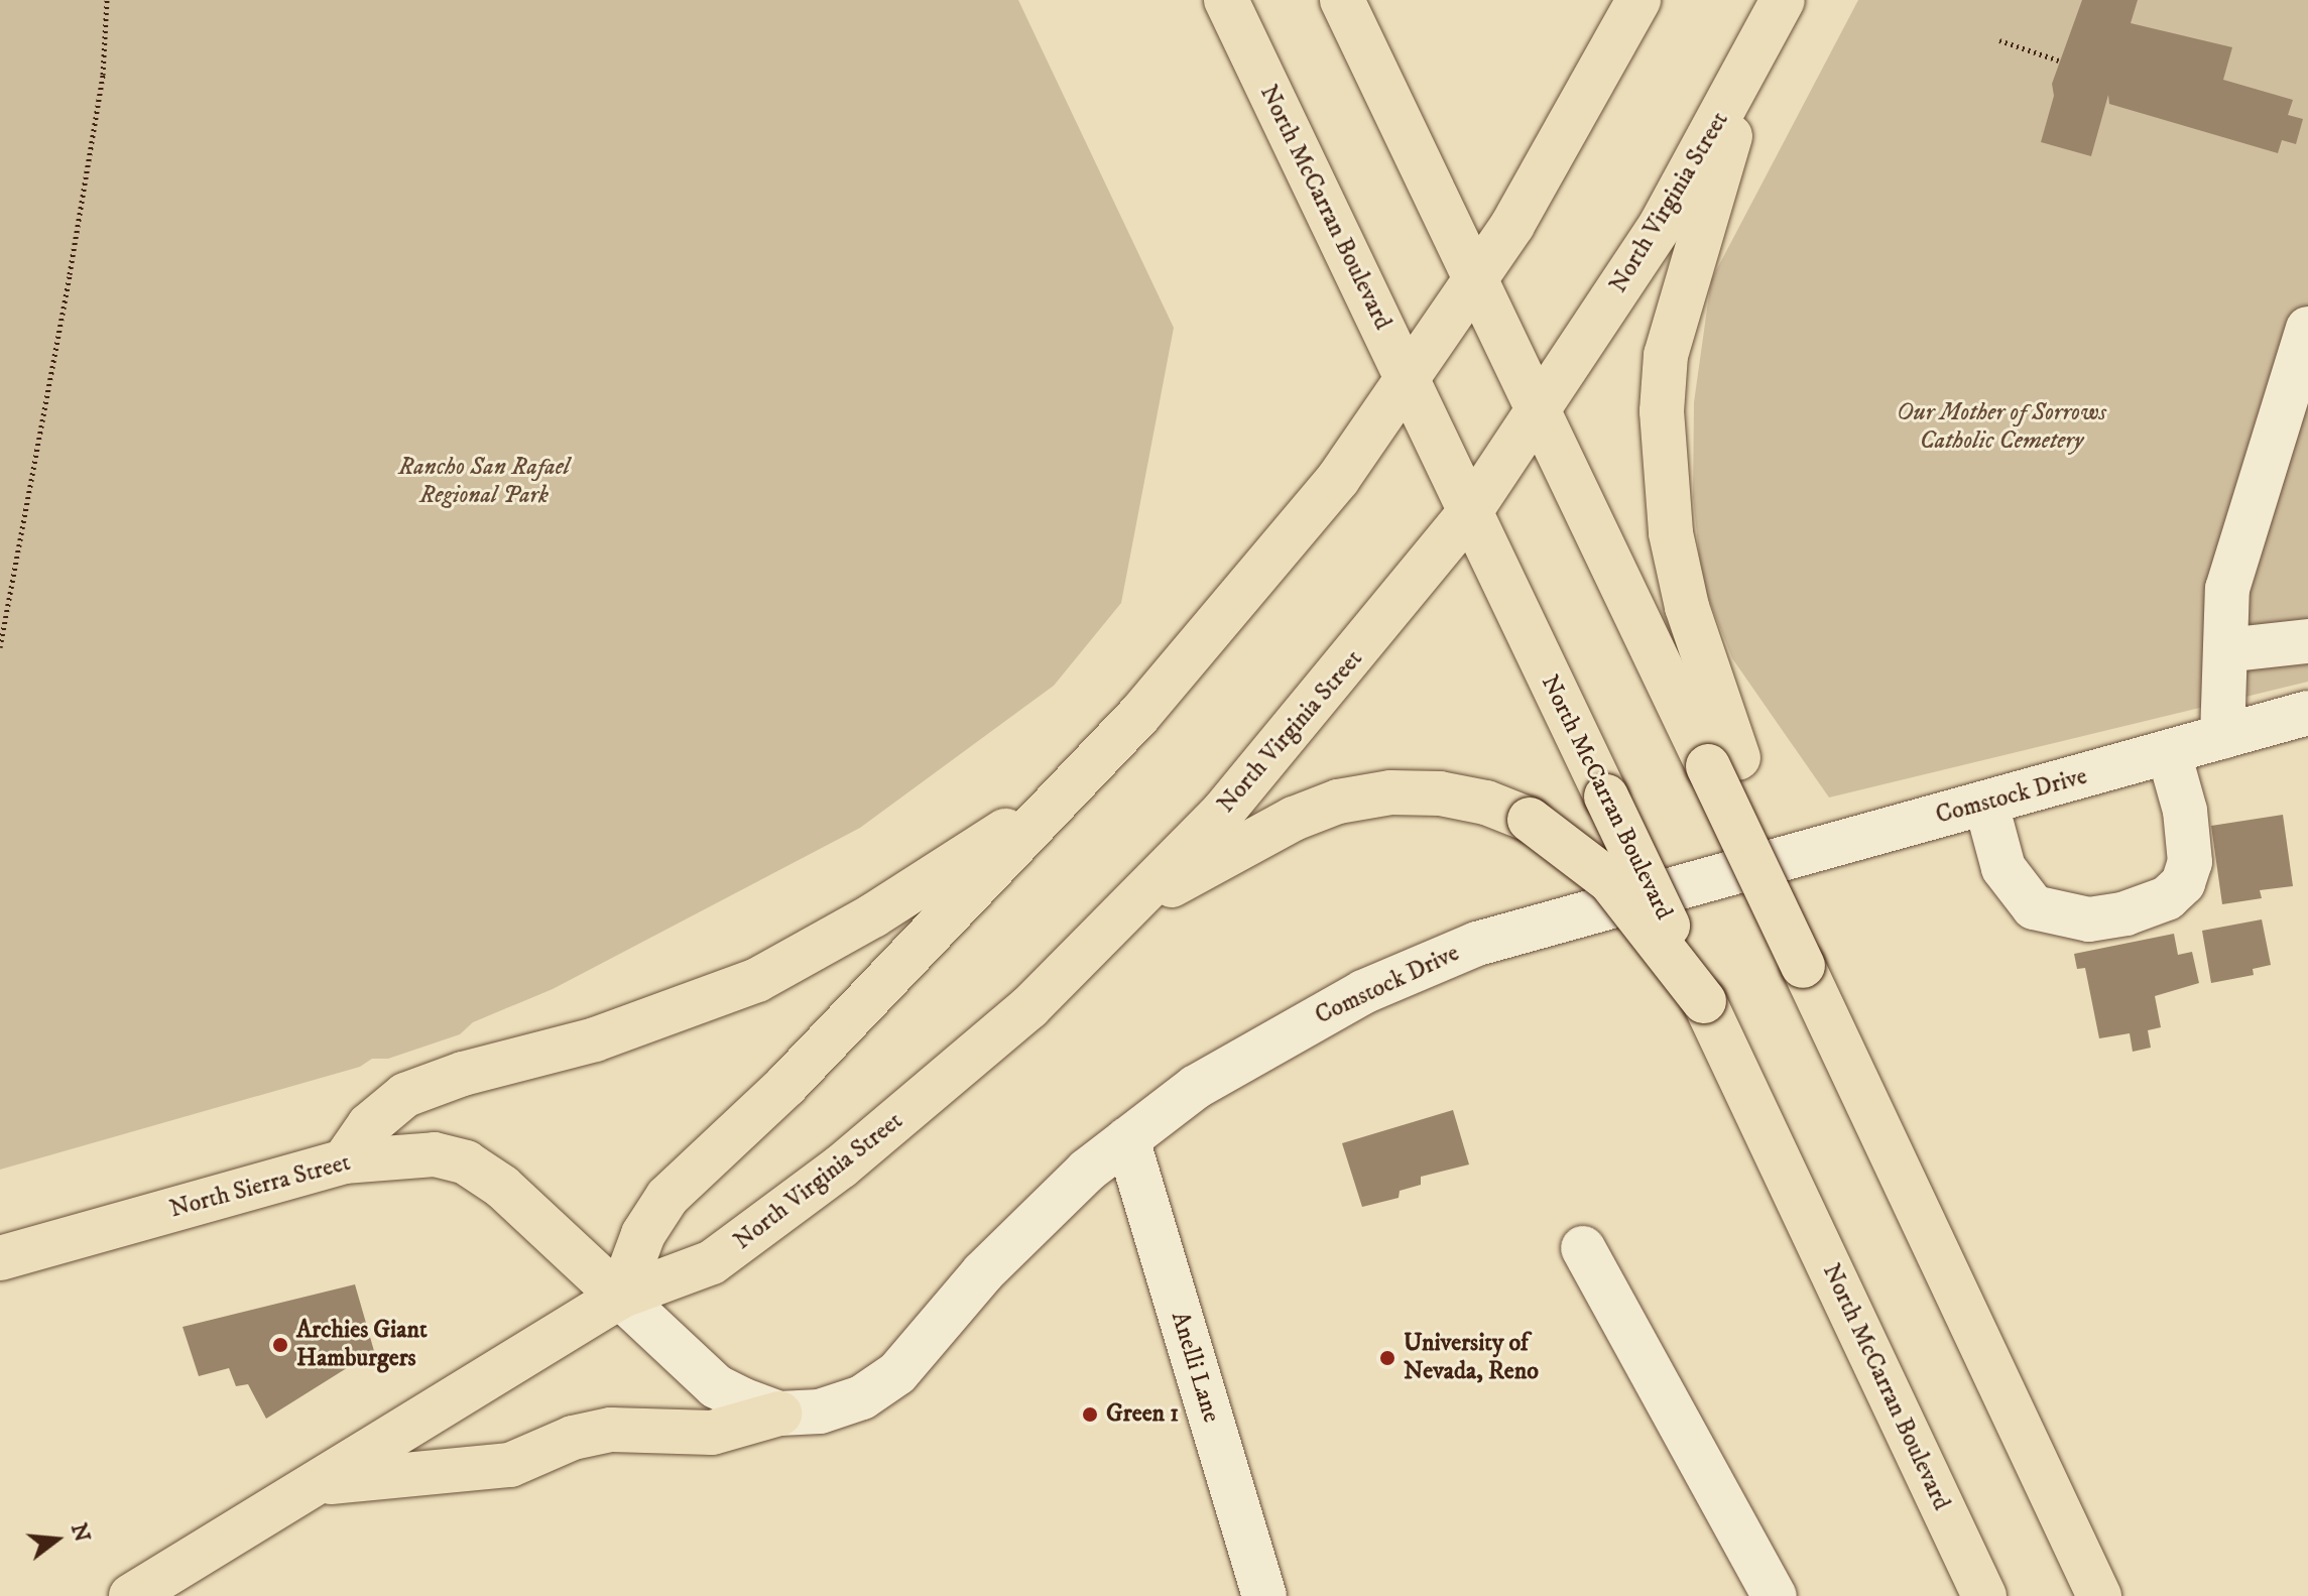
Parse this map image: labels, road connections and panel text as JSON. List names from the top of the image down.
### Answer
{
  "streets": {
    "main road": ["North Virginia Street", "North McCarran Boulevard", "North Sierra Street"],
    "street": ["Comstock Drive", "Anelli Lane"]
  },
  "crossings": [
    ["North Virginia Street", "North McCarran Boulevard"],
    ["North Virginia Street", "Comstock Drive"],
    ["North Virginia Street", "North Sierra Street"],
    ["Comstock Drive", "North Sierra Street"],
    ["Comstock Drive", "Anelli Lane"]
  ],
  "parks": ["Our Mother of Sorrows Catholic Cemetery", "Rancho San Rafael Regional Park"],
  "places": ["Archies Giant Hamburgers", "University of Nevada, Reno", "Green 1"],
  "north": "right"
}
